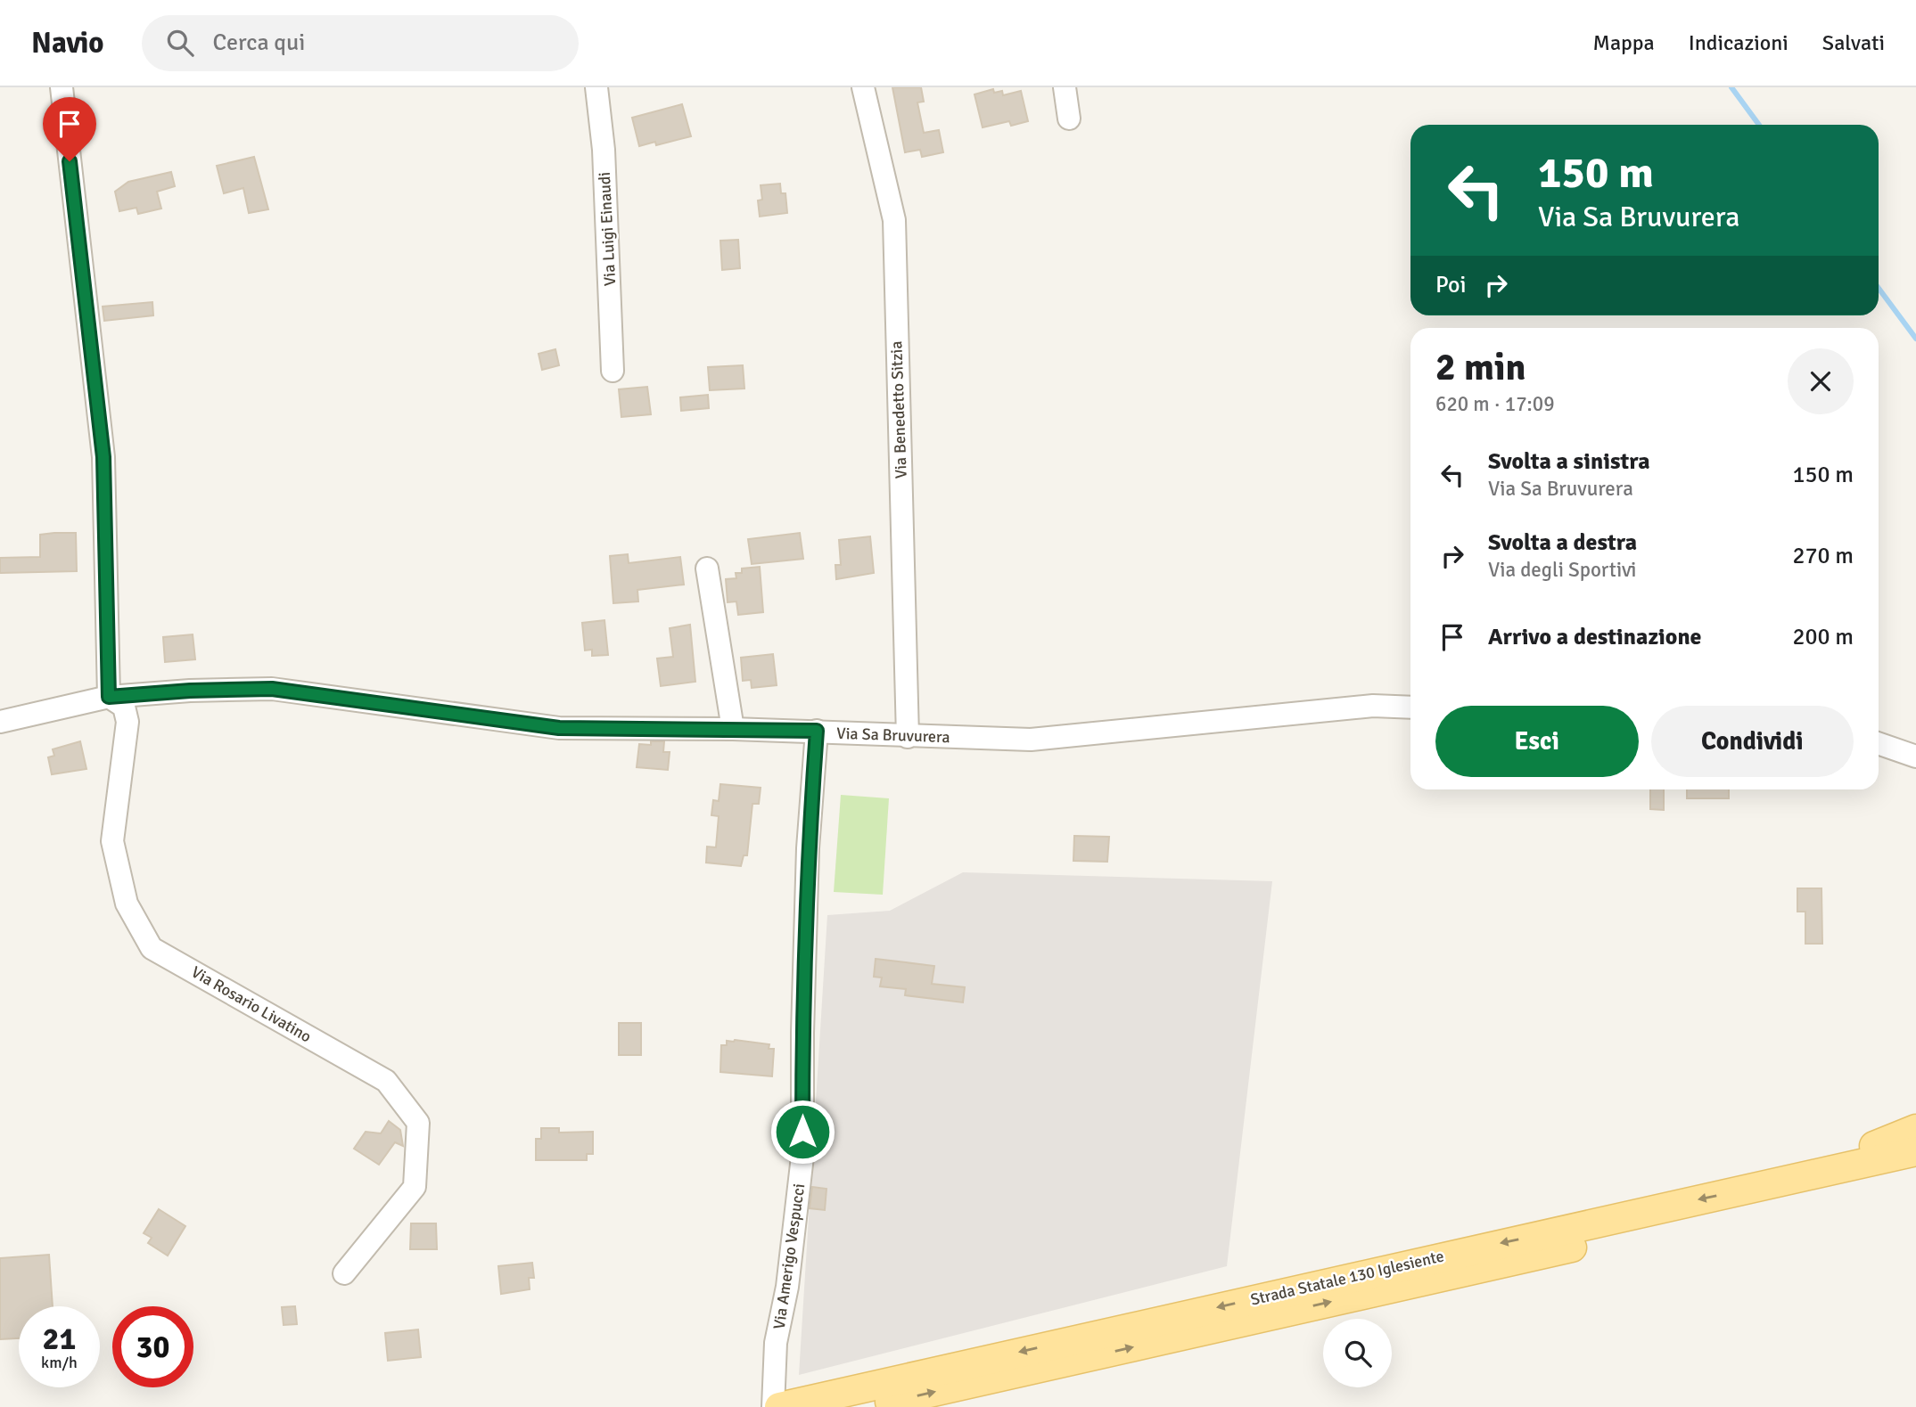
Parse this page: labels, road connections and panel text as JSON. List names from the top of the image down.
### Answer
{
  "streets": {
    "main road": ["Strada Statale 130 Iglesiente"],
    "street": [
      "Via Luigi Einaudi",
      "Via Benedetto Sitzia",
      "Via Sa Bruvurera",
      "Via Rosario Livatino",
      "Via Amerigo Vespucci"
    ]
  },
  "crossings": [
    ["Via Benedetto Sitzia", "Via Sa Bruvurera"],
    ["Via Sa Bruvurera", "Via Rosario Livatino"],
    ["Via Sa Bruvurera", "Via Amerigo Vespucci"]
  ],
  "page": {
    "header": "Navio",
    "search": "Cerca qui",
    "nav": ["Mappa", "Indicazioni", "Salvati"],
    "turn": ["150 m", "Via Sa Bruvurera"],
    "then": "Poi",
    "heading": ["2 min", "620 m · 17:09"],
    "list": [
      {
        "name": "Svolta a sinistra",
        "note": "Via Sa Bruvurera",
        "value": "150 m"
      },
      {
        "name": "Svolta a destra",
        "note": "Via degli Sportivi",
        "value": "270 m"
      },
      {
        "name": "Arrivo a destinazione",
        "value": "200 m"
      }
    ],
    "buttons": ["Esci", "Condividi"],
    "speed": "21 km/h",
    "limit": "30"
  }
}
